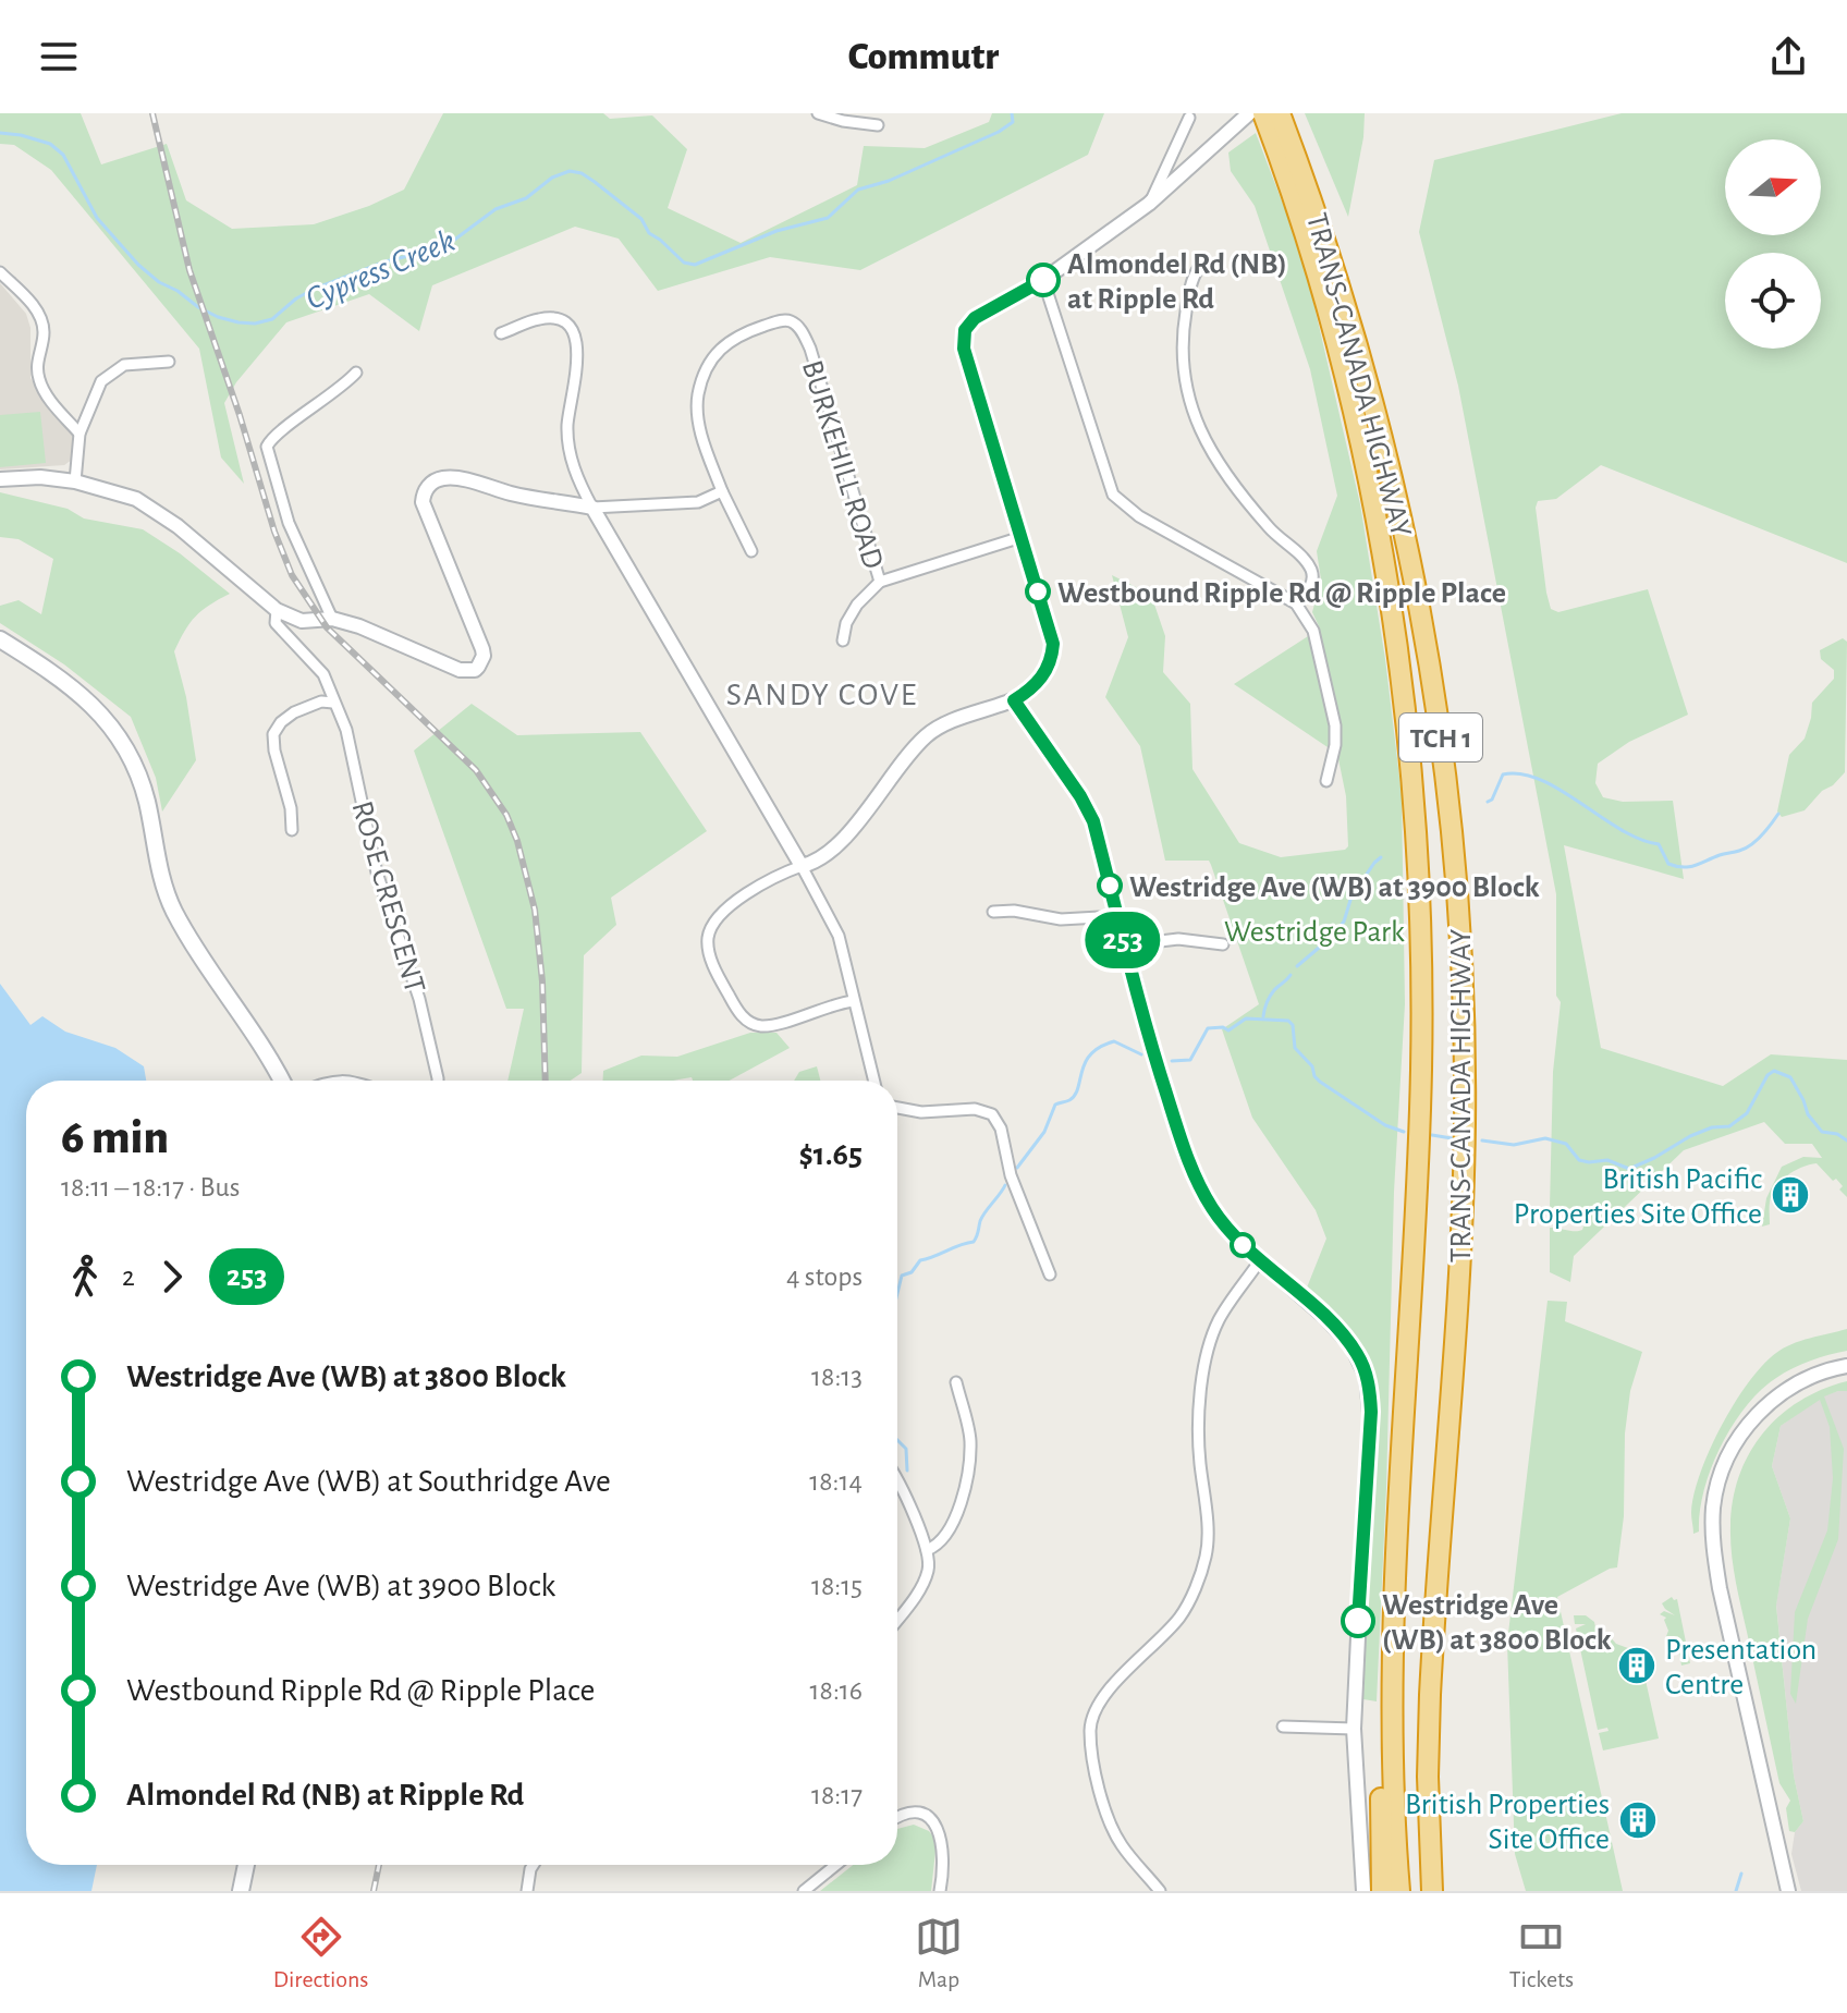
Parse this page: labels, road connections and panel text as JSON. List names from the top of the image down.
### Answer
{
  "streets": {
    "highway": ["TRANS-CANADA HIGHWAY", "TCH 1"],
    "street": ["BURKEHILL ROAD", "ROSE CRESCENT"]
  },
  "districts": ["SANDY COVE"],
  "water": ["Cypress Creek"],
  "parks": ["Westridge Park"],
  "places": {
    "other": [
      "Almondel Rd (NB) at Ripple Rd",
      "Westbound Ripple Rd @ Ripple Place",
      "Westridge Ave (WB) at 3900 Block",
      "Westridge Ave (WB) at 3800 Block"
    ],
    "building": ["British Pacific Properties Site Office", "Presentation Centre", "British Properties Site Office"]
  },
  "lines": ["bus line 253"],
  "north": "right",
  "page": {
    "header": "Commutr",
    "on_map": "253",
    "heading": ["6 min", "18:11 – 18:17 · Bus", "$1.65"],
    "legs": ["2", "253", "4 stops"],
    "list": [
      {
        "name": "Westridge Ave (WB) at 3800 Block",
        "value": "18:13"
      },
      {
        "name": "Westridge Ave (WB) at Southridge Ave",
        "value": "18:14"
      },
      {
        "name": "Westridge Ave (WB) at 3900 Block",
        "value": "18:15"
      },
      {
        "name": "Westbound Ripple Rd @ Ripple Place",
        "value": "18:16"
      },
      {
        "name": "Almondel Rd (NB) at Ripple Rd",
        "value": "18:17"
      }
    ],
    "tabs": ["Directions", "Map", "Tickets"]
  }
}
